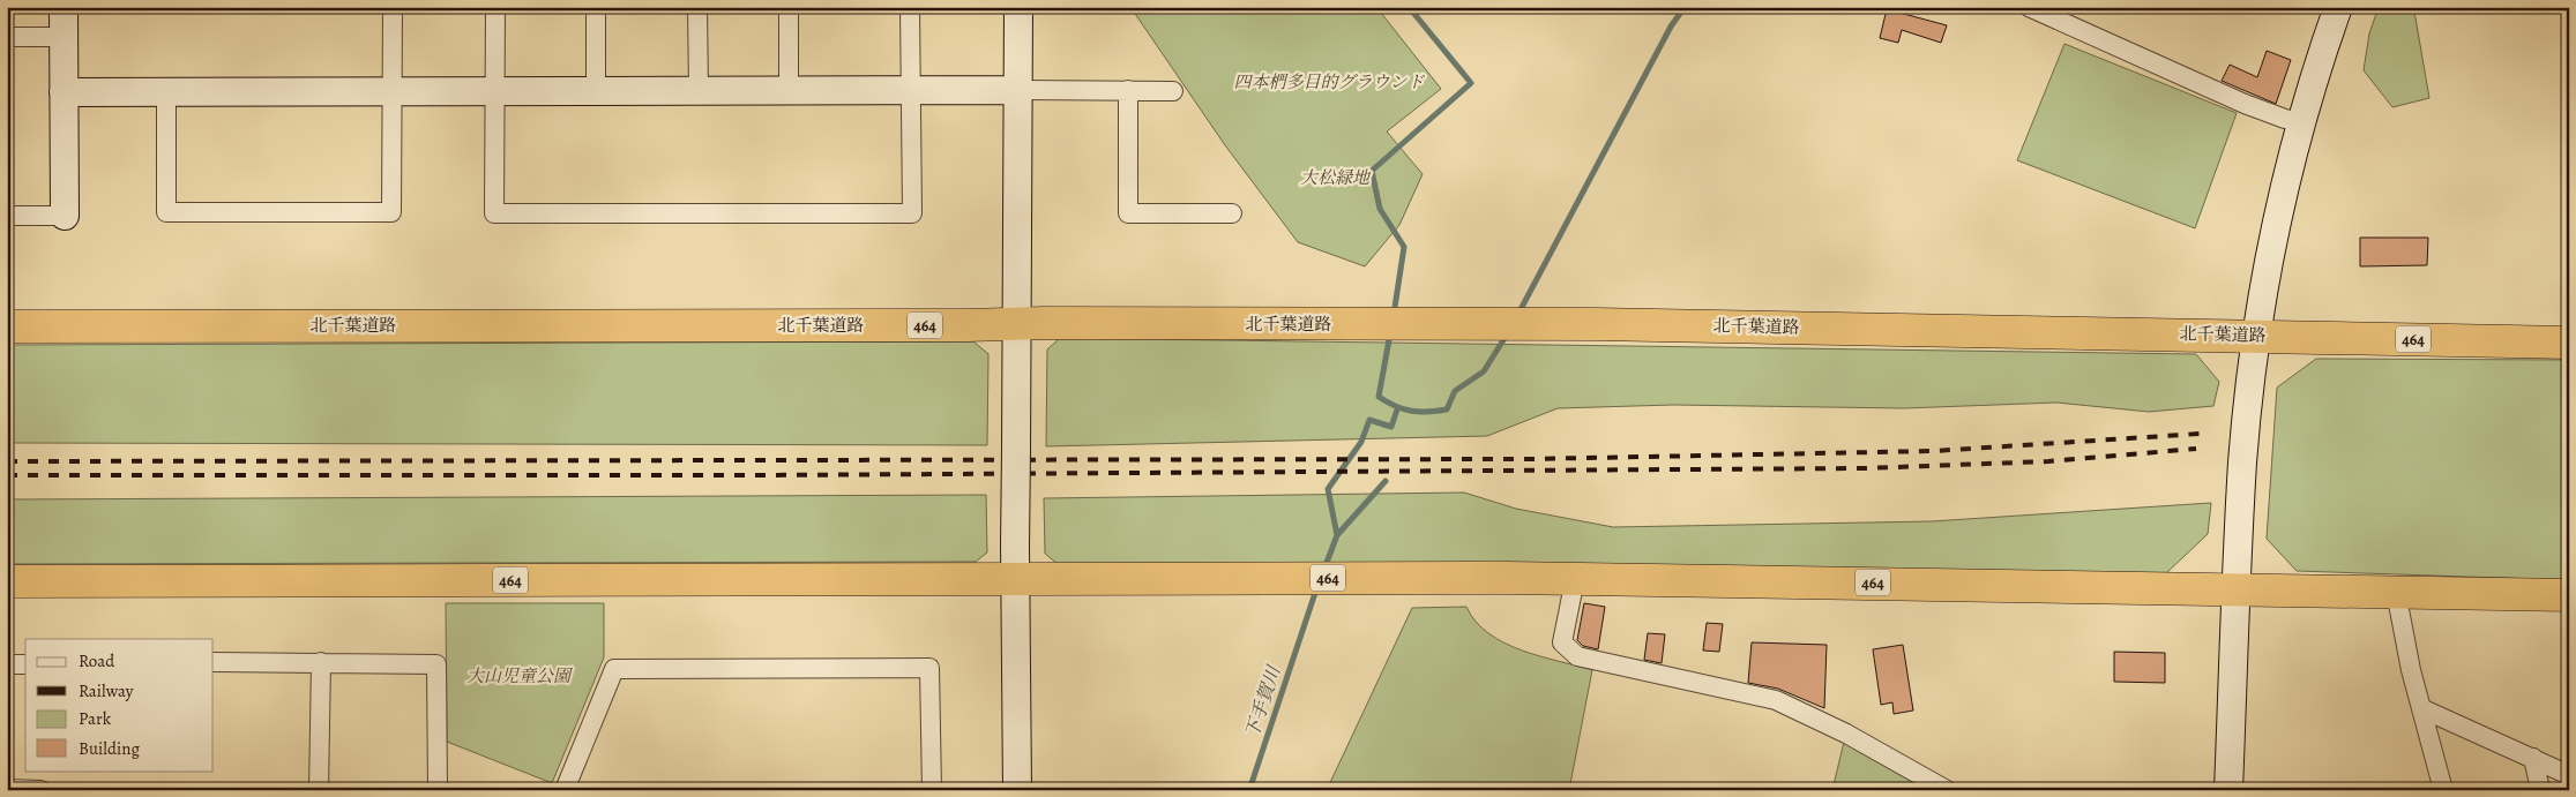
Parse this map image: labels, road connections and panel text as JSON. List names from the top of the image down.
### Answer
{
  "streets": {
    "highway": ["北千葉道路", "464"]
  },
  "water": ["下手賀川"],
  "parks": ["四本椚多目的グラウンド", "大松緑地", "大山児童公園"],
  "legend": [
    "Road",
    "Railway",
    "Park",
    "Building"
  ]
}
